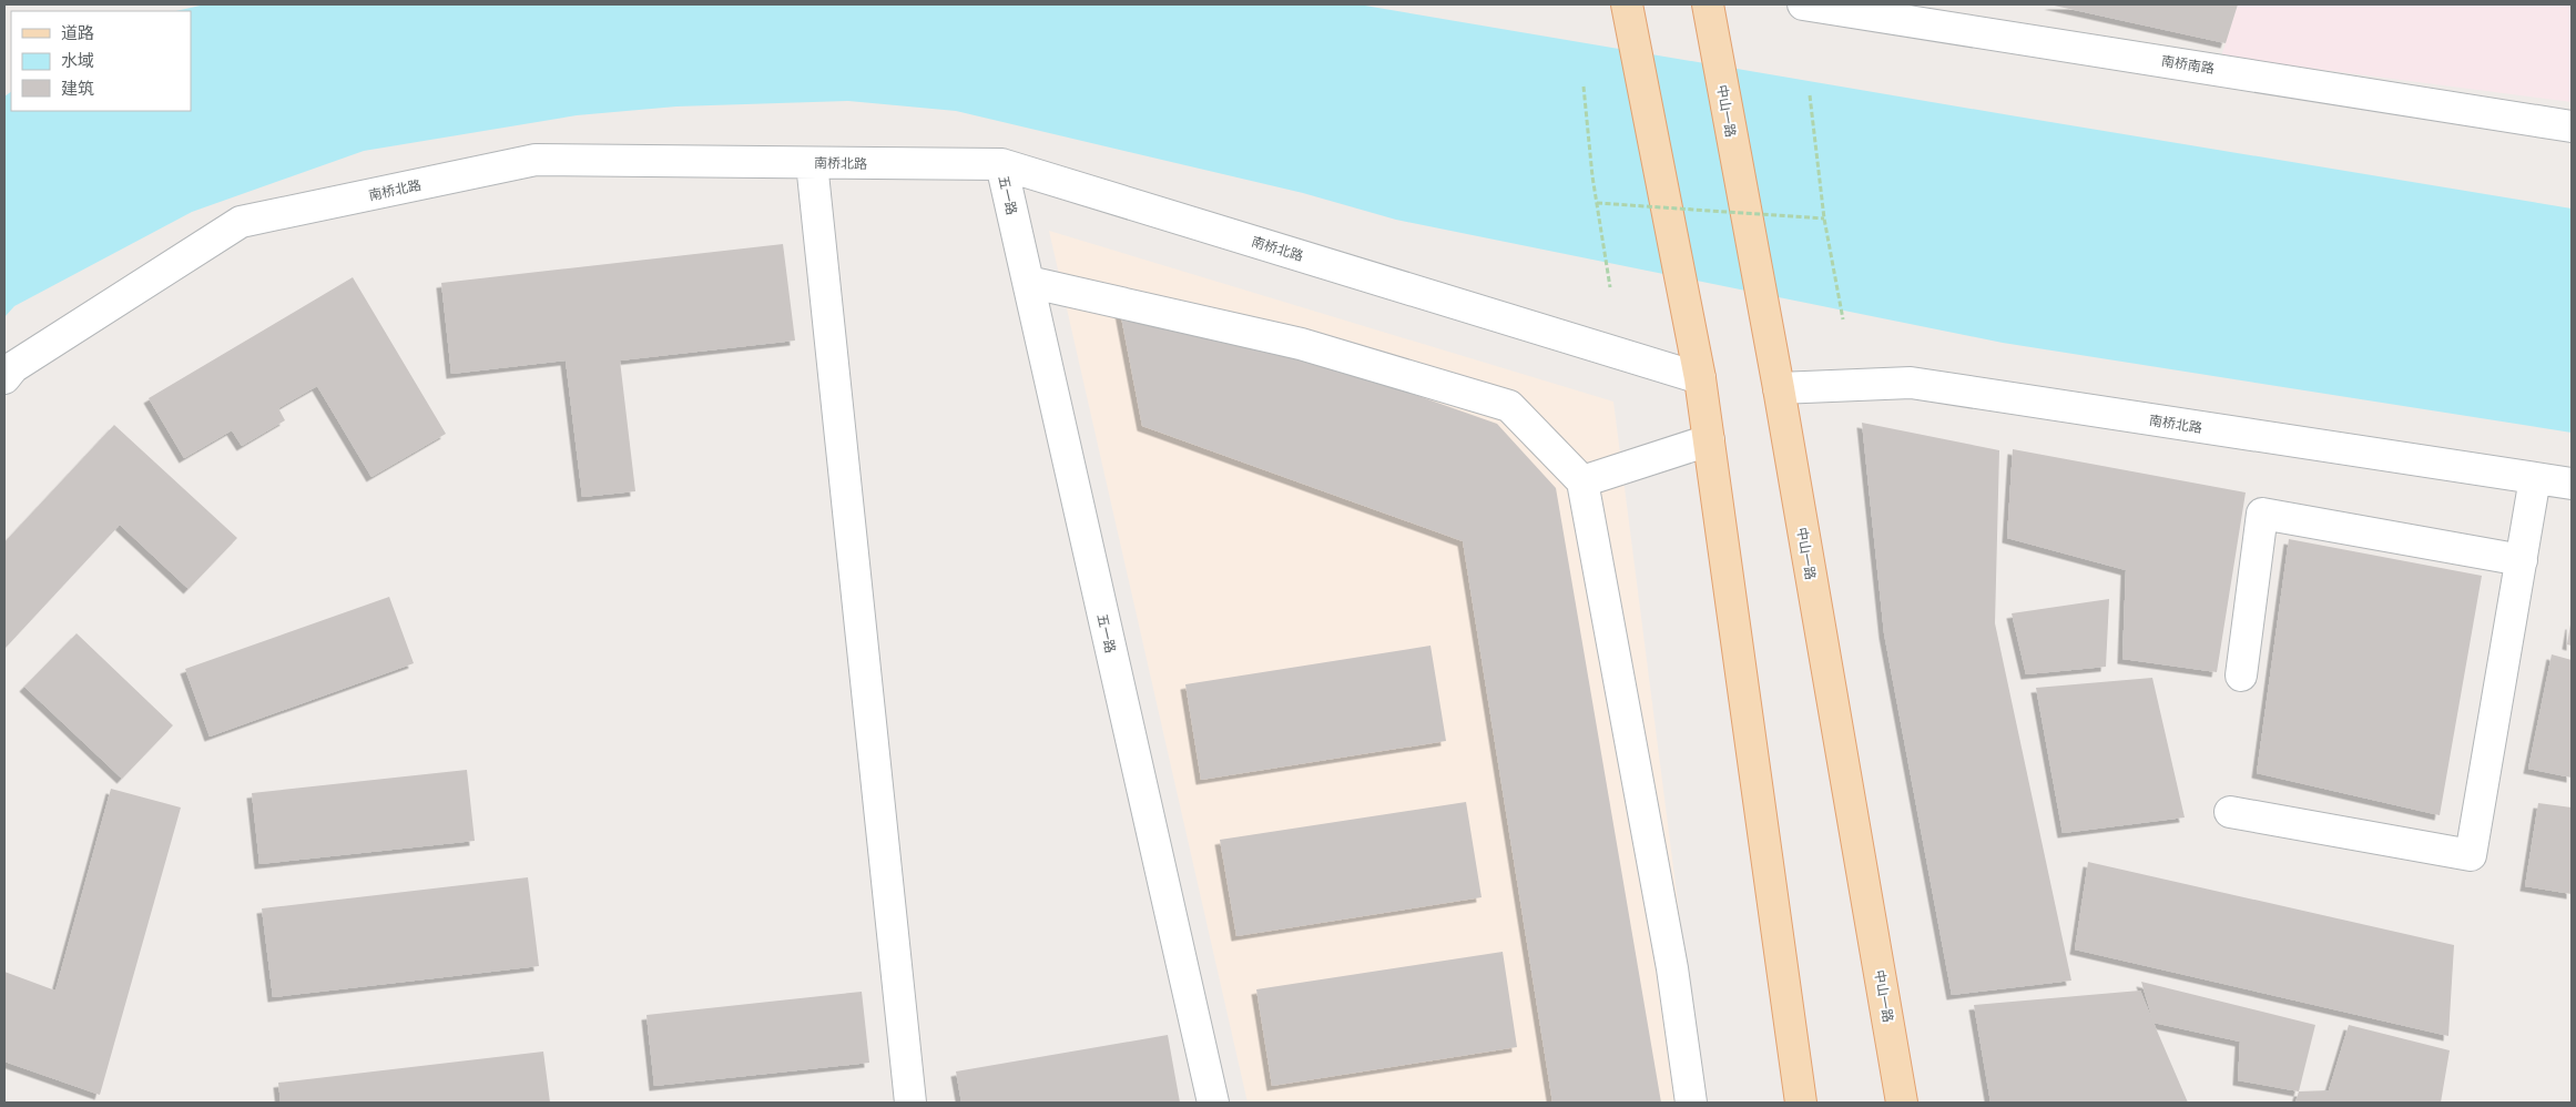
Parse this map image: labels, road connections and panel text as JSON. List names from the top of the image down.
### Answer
{
  "streets": {
    "main road": ["中山一路"],
    "street": ["南桥南路", "南桥北路", "五一路"]
  },
  "crossings": [
    ["中山一路", "南桥北路"],
    ["南桥北路", "五一路"]
  ],
  "legend": ["道路", "水域", "建筑"]
}
